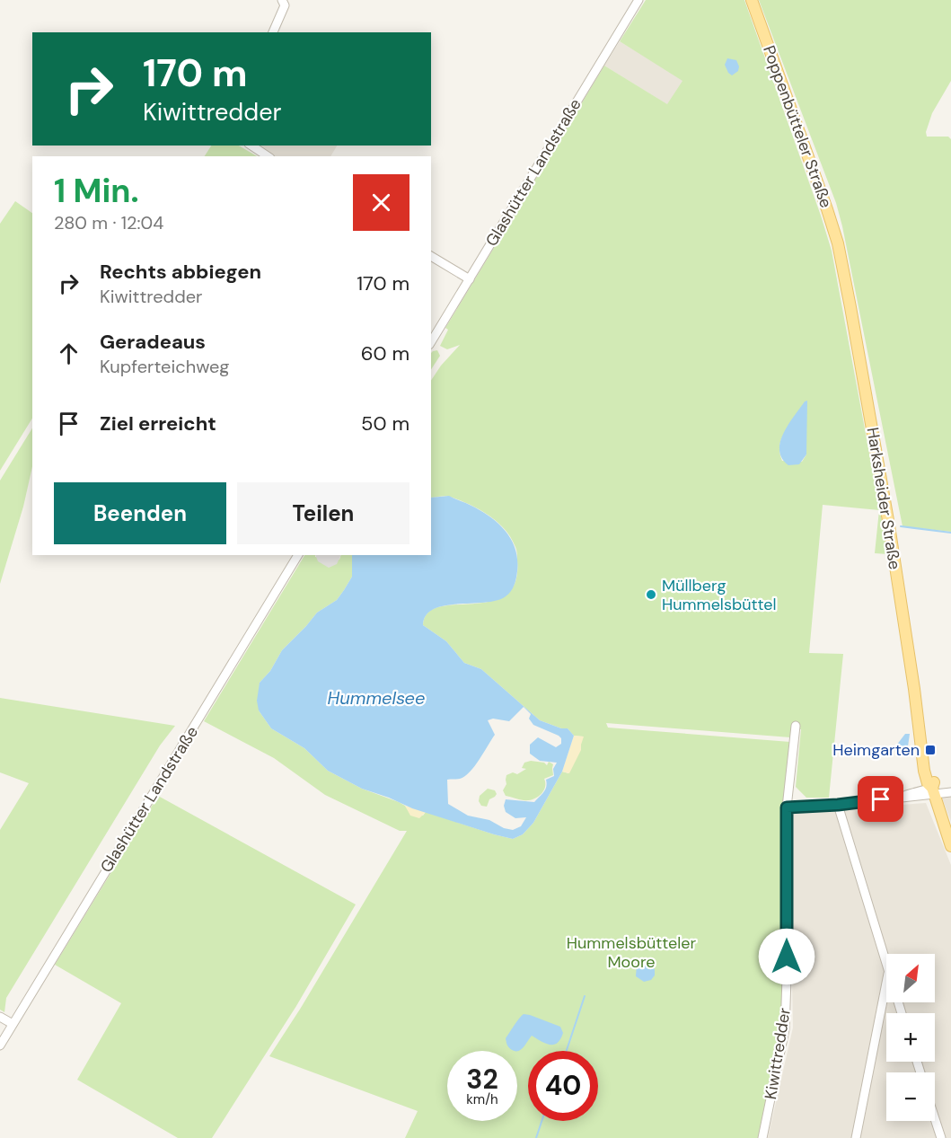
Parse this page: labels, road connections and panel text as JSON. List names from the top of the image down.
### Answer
{
  "streets": {
    "main road": ["Poppenbütteler Straße", "Harksheider Straße"],
    "street": ["Glashütter Landstraße", "Kiwittredder"]
  },
  "crossings": [
    ["Poppenbütteler Straße", "Harksheider Straße"]
  ],
  "water": ["Hummelsee"],
  "parks": ["Hummelsbütteler Moore"],
  "places": {
    "other": ["Müllberg Hummelsbüttel"],
    "transit": ["Heimgarten"]
  },
  "north": "top right",
  "page": {
    "turn": ["170 m", "Kiwittredder"],
    "heading": ["1 Min.", "280 m · 12:04"],
    "list": [
      {
        "name": "Rechts abbiegen",
        "note": "Kiwittredder",
        "value": "170 m"
      },
      {
        "name": "Geradeaus",
        "note": "Kupferteichweg",
        "value": "60 m"
      },
      {
        "name": "Ziel erreicht",
        "value": "50 m"
      }
    ],
    "buttons": ["Beenden", "Teilen"],
    "map_buttons": ["+", "−"],
    "speed": "32 km/h",
    "limit": "40"
  }
}
